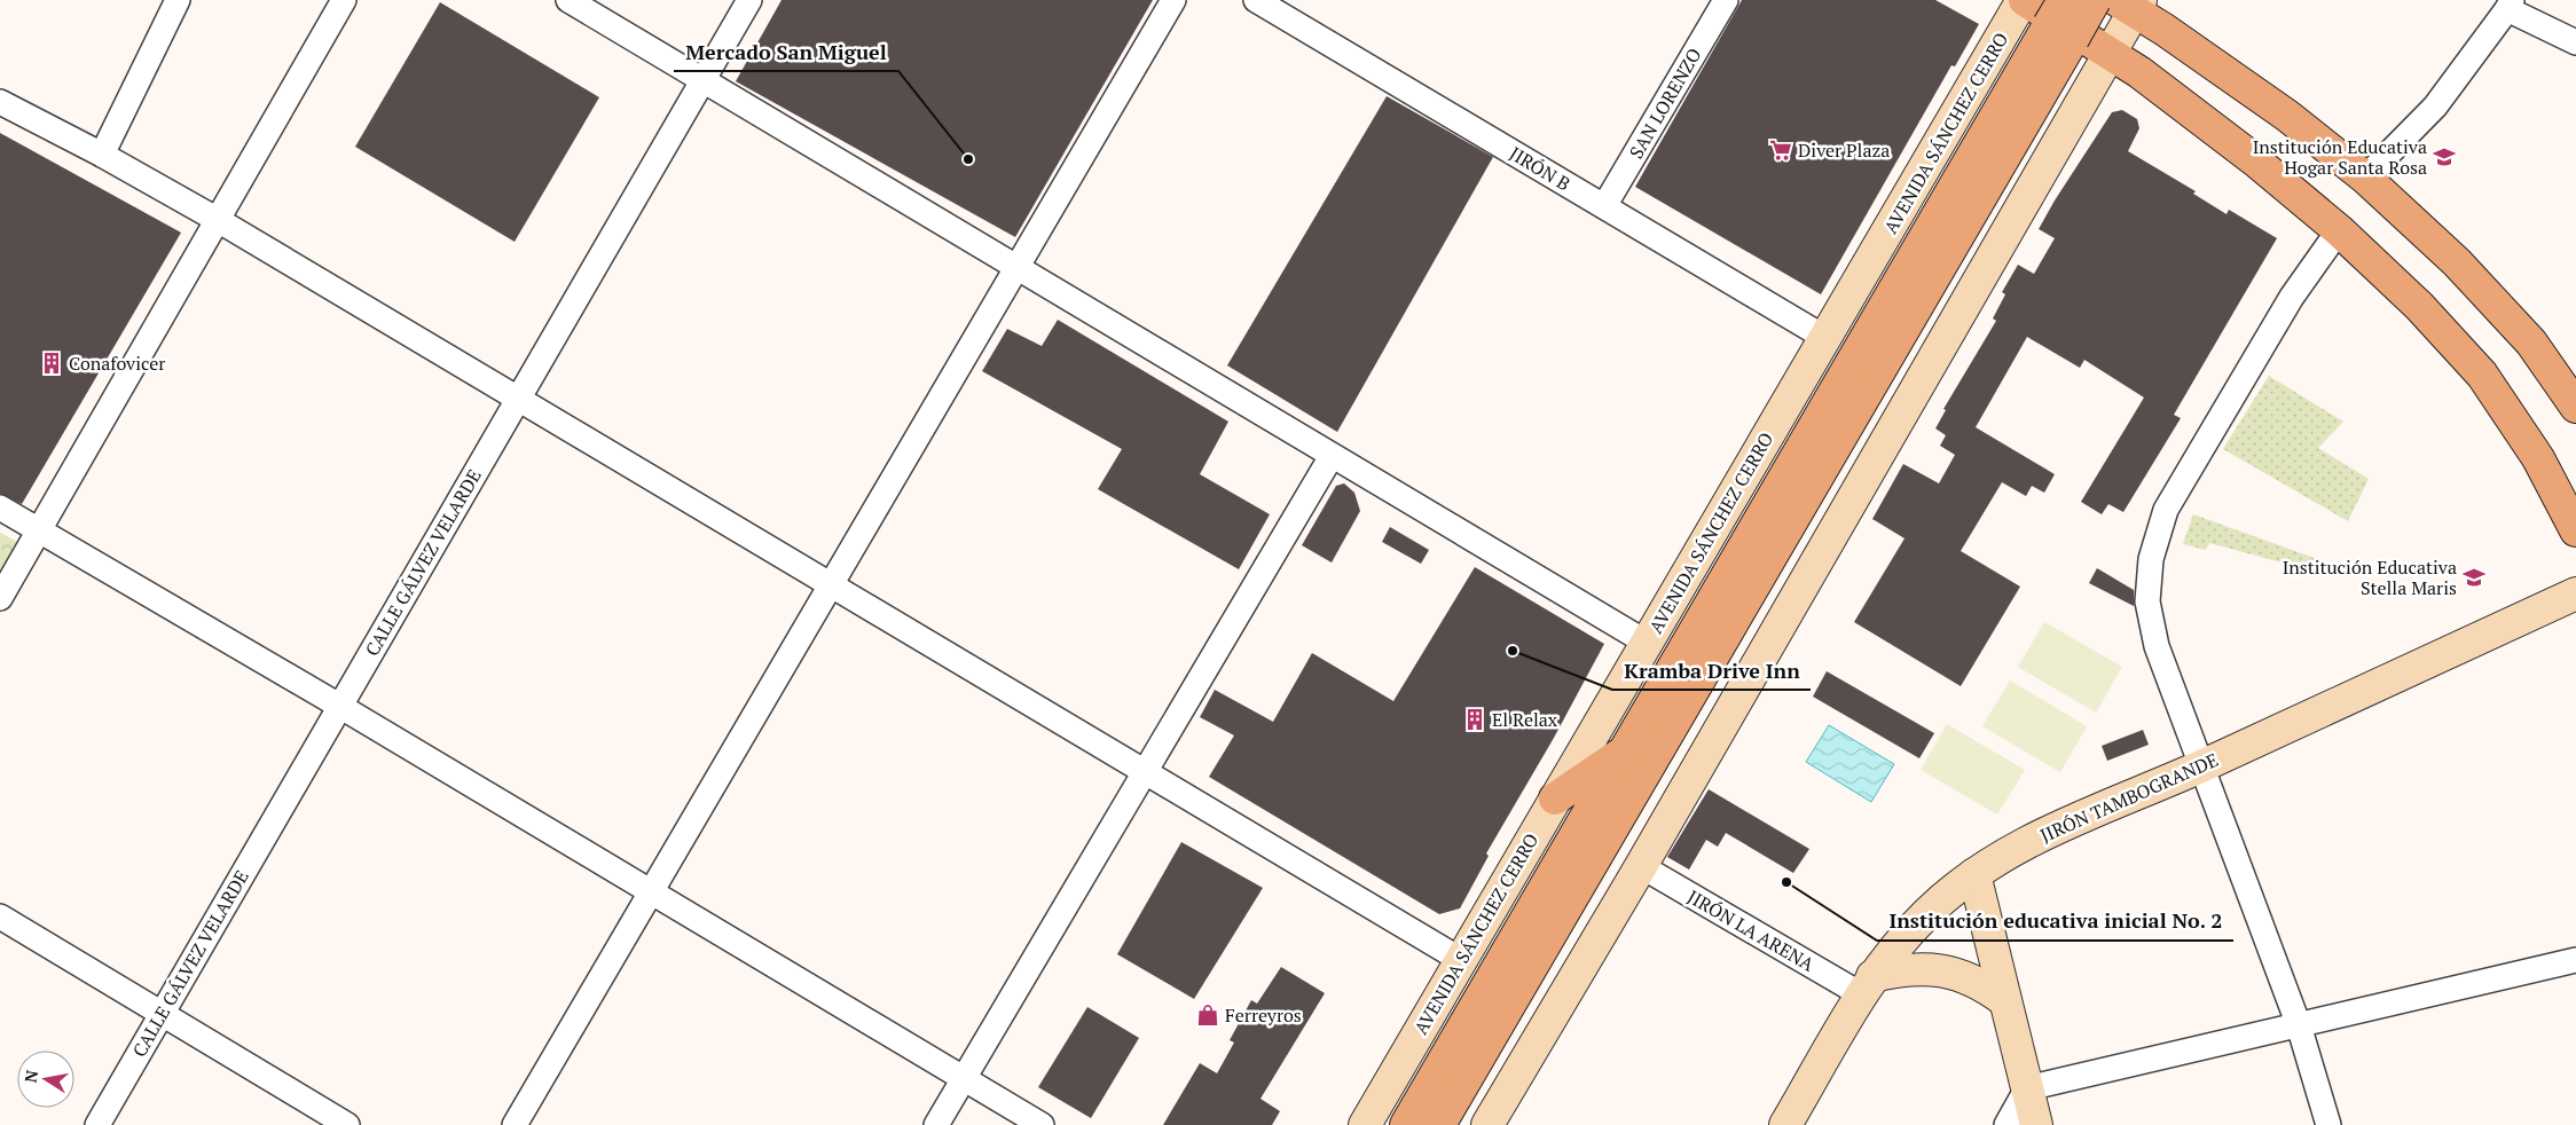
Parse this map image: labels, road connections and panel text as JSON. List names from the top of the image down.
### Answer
{
  "streets": {
    "main road": ["AVENIDA SÁNCHEZ CERRO", "JIRÓN TAMBOGRANDE"],
    "street": [
      "SAN LORENZO",
      "JIRÓN B",
      "CALLE GÁLVEZ VELARDE",
      "JIRÓN LA ARENA"
    ]
  },
  "crossings": [
    ["SAN LORENZO", "JIRÓN B"],
    ["AVENIDA SÁNCHEZ CERRO", "JIRÓN B"],
    ["JIRÓN TAMBOGRANDE", "JIRÓN LA ARENA"]
  ],
  "places": {
    "supermarket": ["Diver Plaza"],
    "school or university": ["Institución Educativa Hogar Santa Rosa", "Institución Educativa Stella Maris"],
    "other": ["Mercado San Miguel", "Kramba Drive Inn", "Institución educativa inicial No. 2"],
    "building": ["Conafovicer", "El Relax"],
    "shop": ["Ferreyros"]
  },
  "north": "left"
}
